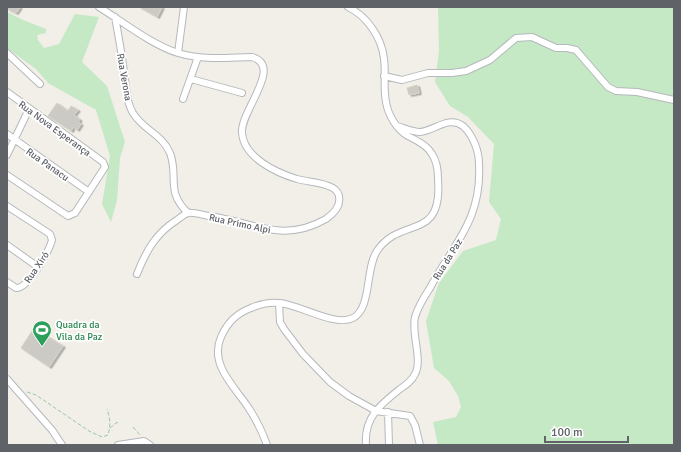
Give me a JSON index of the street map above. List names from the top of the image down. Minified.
{"streets":{"street":["Rua Verona","Rua Nova Esperança","Rua Panacu","Rua Primo Alpi","Rua da Paz","Rua Xiró"]},"crossings":[["Rua Verona","Rua Primo Alpi"],["Rua Nova Esperança","Rua Panacu"]],"places":{"sports":["Quadra da Vila da Paz"]},"scale_bar":"100 m"}
